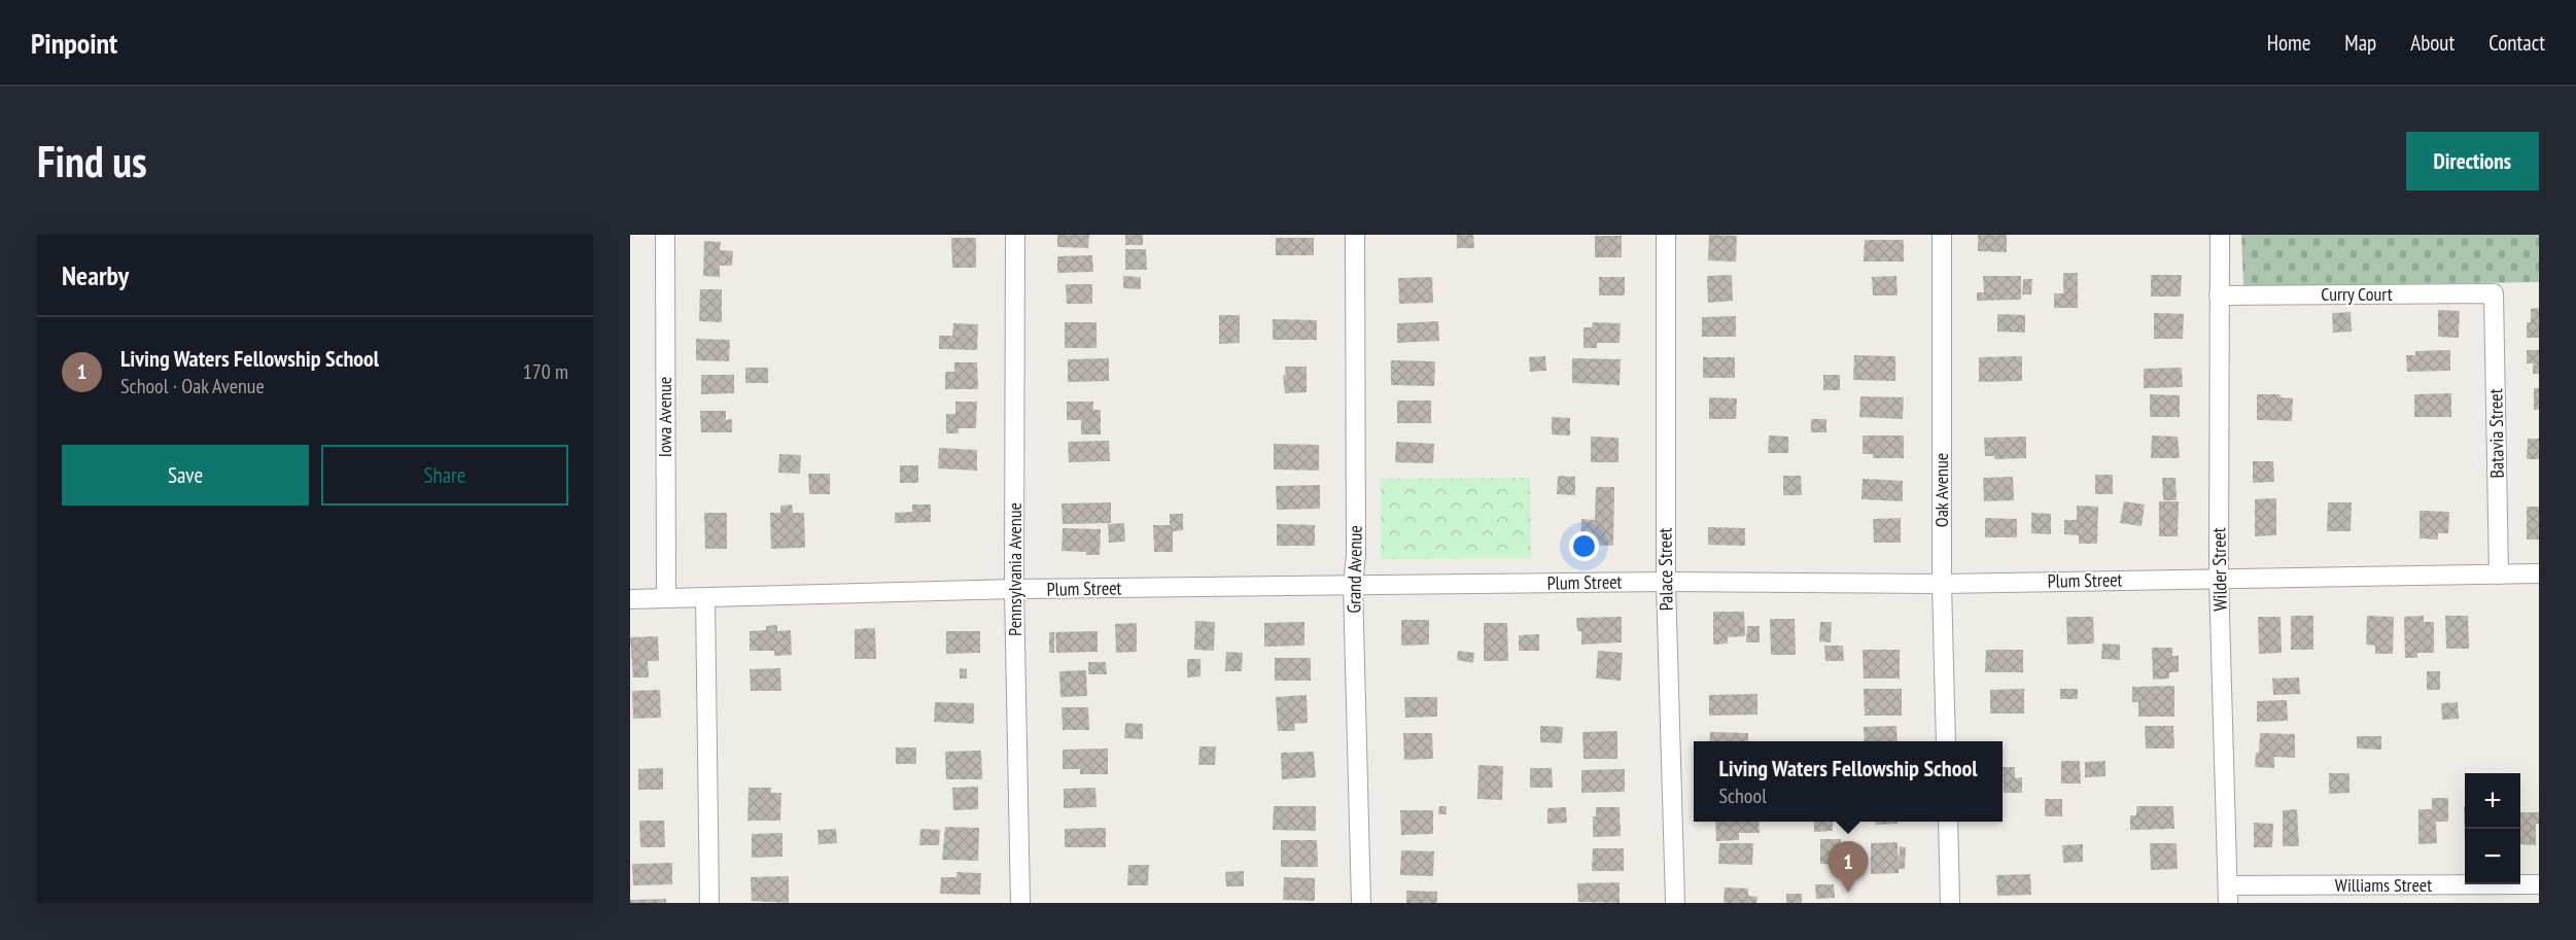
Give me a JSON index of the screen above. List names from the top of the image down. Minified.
{"streets":{"street":["Curry Court","Iowa Avenue","Batavia Street","Oak Avenue","Pennsylvania Avenue","Grand Avenue","Palace Street","Wilder Street","Plum Street","Williams Street"]},"crossings":[["Curry Court","Batavia Street"],["Curry Court","Wilder Street"],["Iowa Avenue","Plum Street"],["Batavia Street","Plum Street"],["Oak Avenue","Plum Street"],["Pennsylvania Avenue","Plum Street"],["Grand Avenue","Plum Street"],["Palace Street","Plum Street"],["Wilder Street","Plum Street"],["Wilder Street","Williams Street"]],"page":{"header":"Pinpoint","nav":["Home","Map","About","Contact"],"buttons":["Directions",["Save","Share"]],"title":"Find us","heading":"Nearby","list":[{"mark":"1","name":"Living Waters Fellowship School","note":"School · Oak Avenue","value":"170 m"}],"popup":["Living Waters Fellowship School","School"],"map_buttons":["+","−"],"pins":"1"}}
